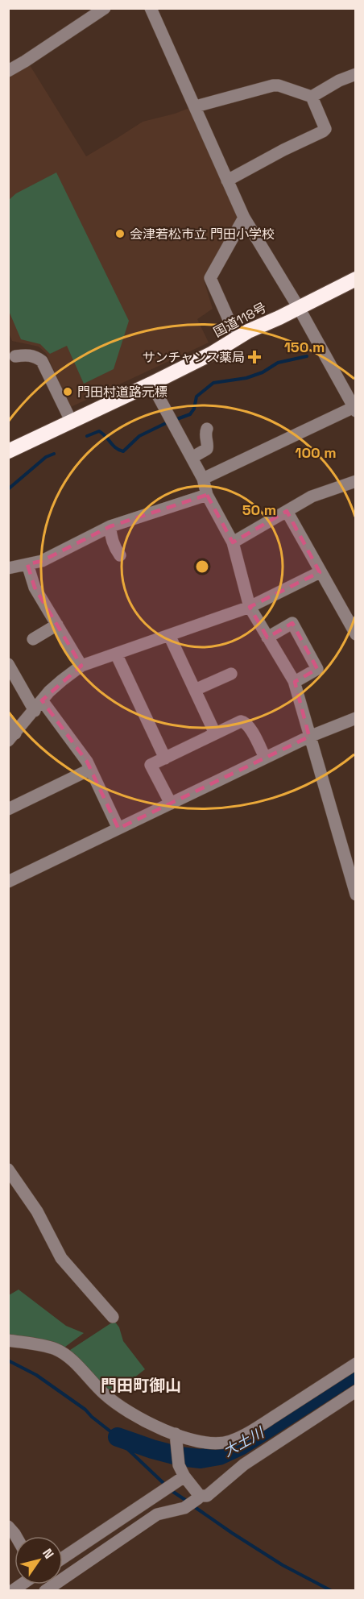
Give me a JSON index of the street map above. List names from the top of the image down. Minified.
{"streets":{"highway":["国道118号"]},"districts":["門田町御山"],"water":["大土川"],"places":{"other":["会津若松市立 門田小学校","門田村道路元標"],"health":["サンチャンス薬局"]},"north":"top right","rings":["150 m","100 m","50 m"]}
